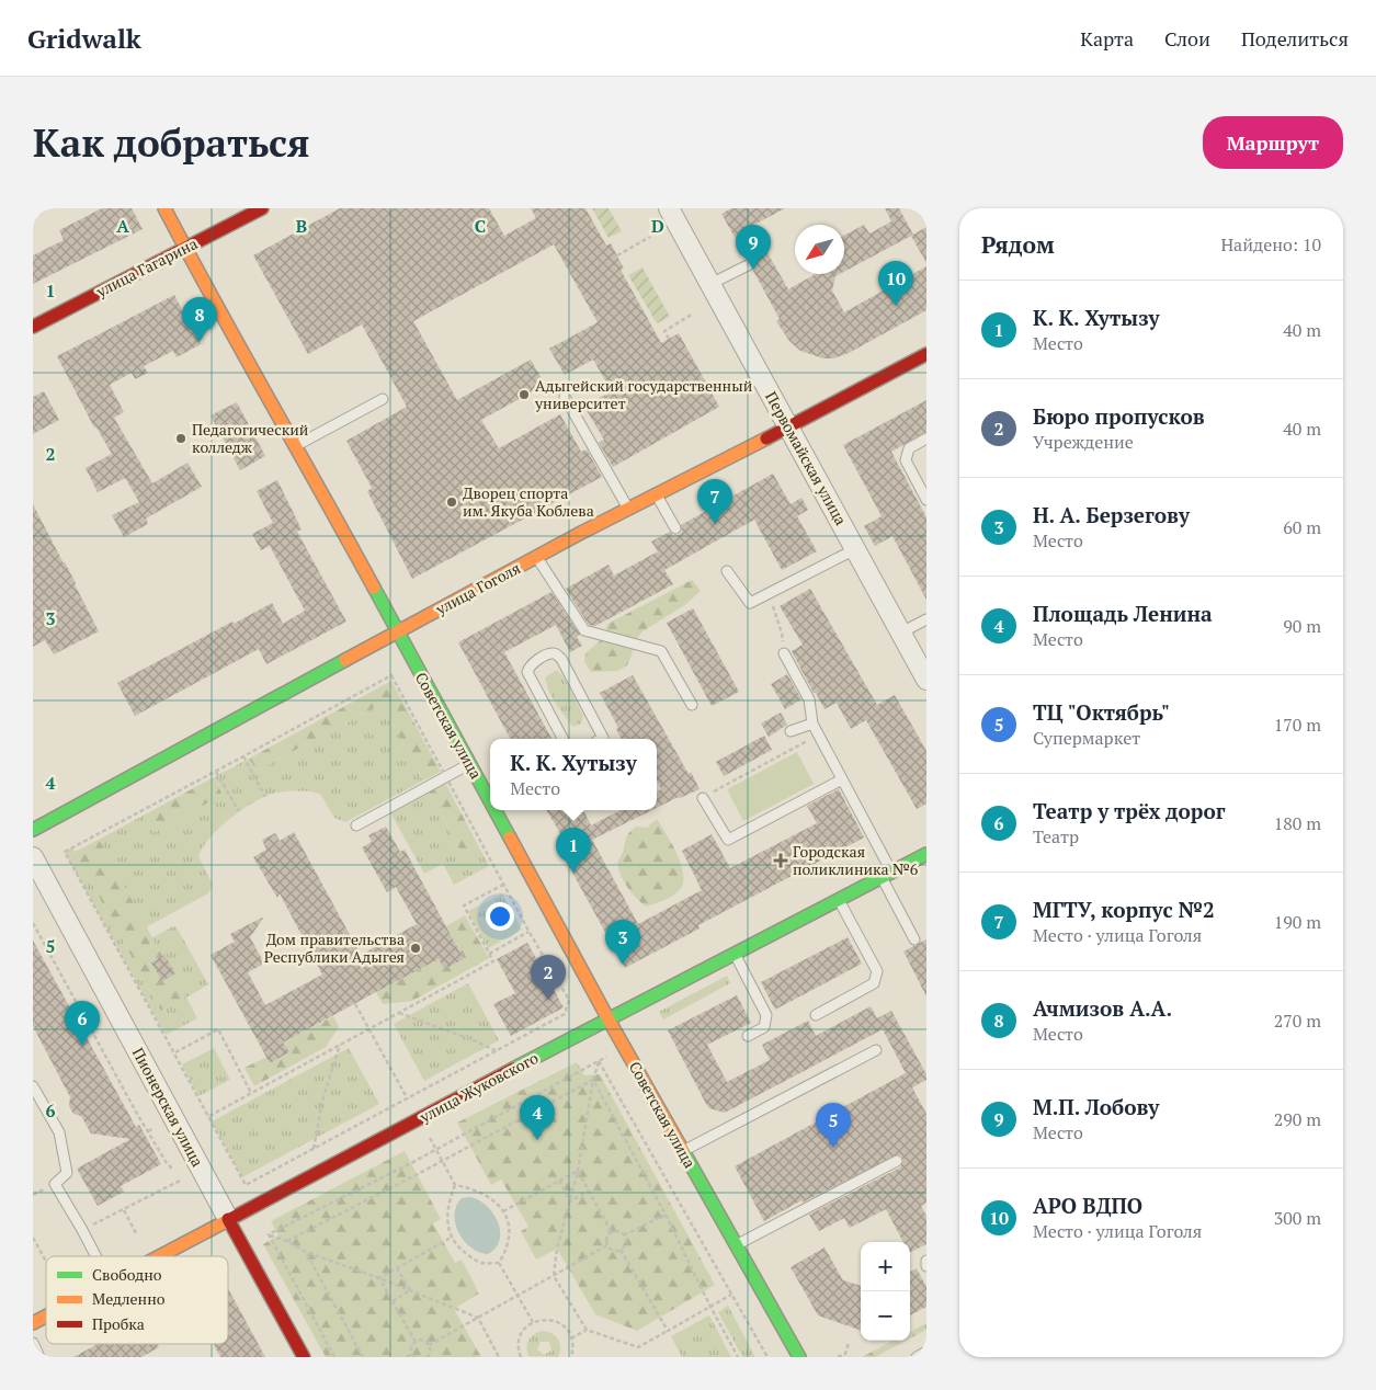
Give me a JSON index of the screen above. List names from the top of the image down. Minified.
{"streets":{"main road":["улица Гагарина","улица Гоголя","Советская улица","улица Жуковского","Пионерская улица"],"street":["Первомайская улица"]},"crossings":[["улица Гагарина","Советская улица"],["Первомайская улица","улица Гоголя"],["улица Гоголя","Советская улица"],["Советская улица","улица Жуковского"],["улица Жуковского","Пионерская улица"]],"places":{"other":["Адыгейский государственный университет","Педагогический колледж","Дворец спорта им. Якуба Коблева","Дом правительства Республики Адыгея"],"health":["Городская поликлиника №6"]},"legend":["Свободно","Медленно","Пробка"],"north":"bottom left","page":{"header":"Gridwalk","nav":["Карта","Слои","Поделиться"],"buttons":"Маршрут","title":"Как добраться","heading":["Рядом","Найдено: 10"],"pins":["9","10","8","7","1","3","2","6","4","5"],"list":[{"mark":"1","name":"К. К. Хутызу","note":"Место","value":"40 m"},{"mark":"2","name":"Бюро пропусков","note":"Учреждение","value":"40 m"},{"mark":"3","name":"Н. А. Берзегову","note":"Место","value":"60 m"},{"mark":"4","name":"Площадь Ленина","note":"Место","value":"90 m"},{"mark":"5","name":"ТЦ \"Октябрь\"","note":"Супермаркет","value":"170 m"},{"mark":"6","name":"Театр у трёх дорог","note":"Театр","value":"180 m"},{"mark":"7","name":"МГТУ, корпус №2","note":"Место · улица Гоголя","value":"190 m"},{"mark":"8","name":"Ачмизов А.А.","note":"Место","value":"270 m"},{"mark":"9","name":"М.П. Лобову","note":"Место","value":"290 m"},{"mark":"10","name":"АРО ВДПО","note":"Место · улица Гоголя","value":"300 m"}],"popup":["К. К. Хутызу","Место"],"map_buttons":["+","−"]},"grid":{"columns":["A","B","C","D"],"rows":["1","2","3","4","5","6"]}}
